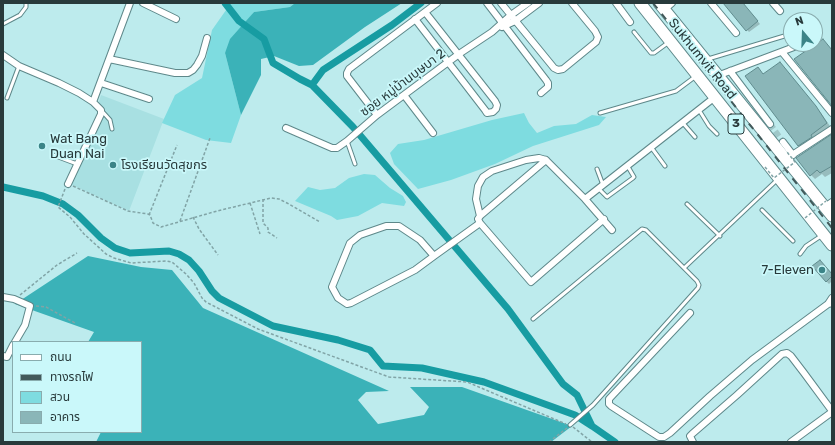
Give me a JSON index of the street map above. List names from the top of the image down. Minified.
{"streets":{"highway":["Sukhumvit Road","3"],"street":["ซอย หมู่บ้านบุษบา 2"]},"places":["Wat Bang Duan Nai","โรงเรียนวัดสุขกร","7-Eleven"],"legend":["ถนน","ทางรถไฟ","สวน","อาคาร"],"north":"top"}
